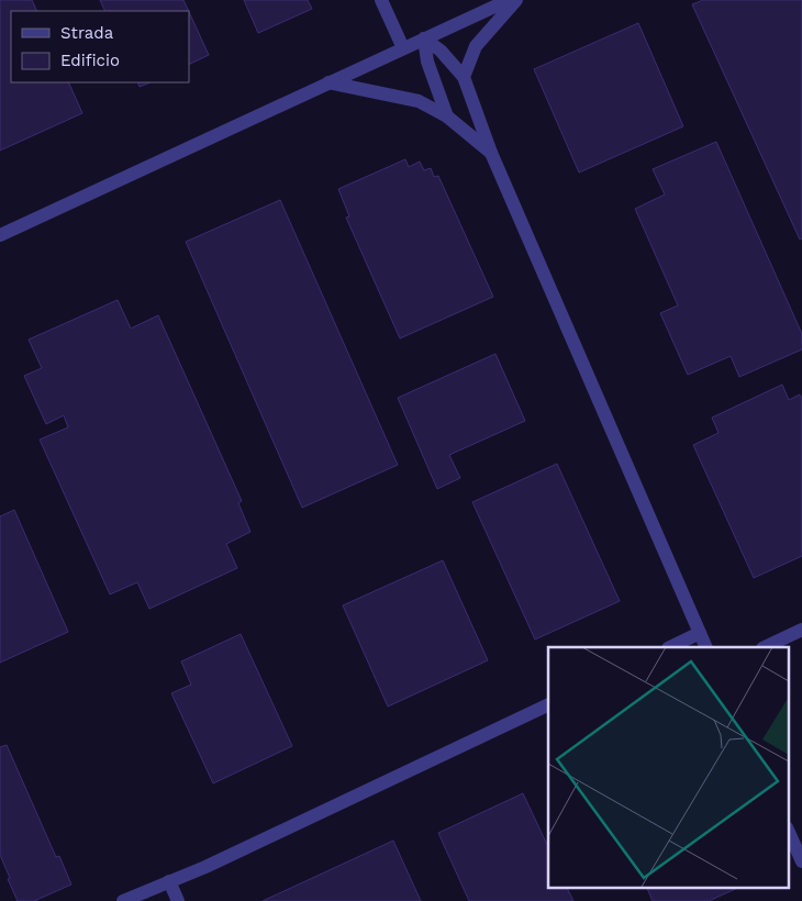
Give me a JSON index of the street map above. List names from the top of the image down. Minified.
{"legend":["Strada","Edificio"]}
